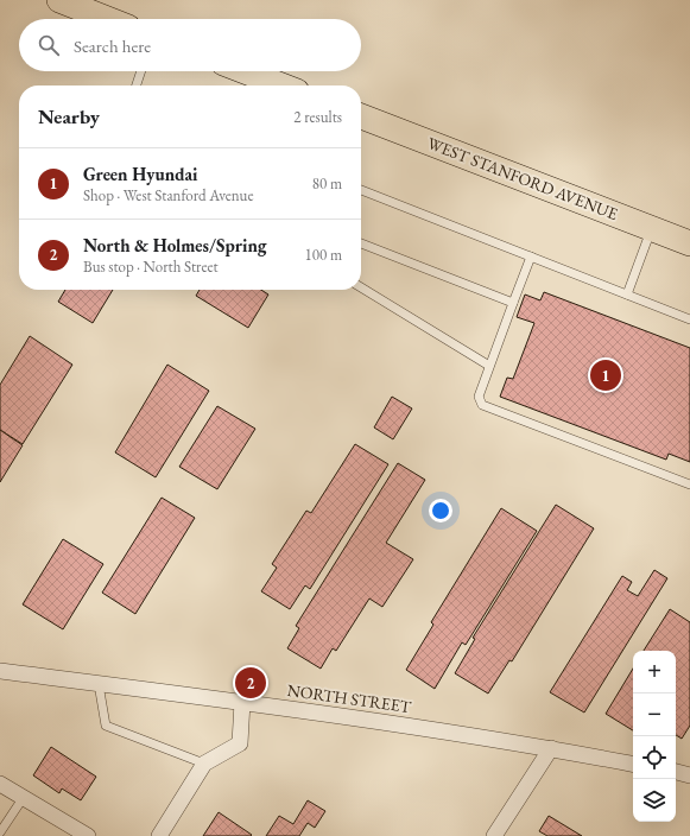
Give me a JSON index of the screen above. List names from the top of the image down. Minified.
{"streets":{"main road":["WEST STANFORD AVENUE"],"street":["NORTH STREET"]},"page":{"search":"Search here","heading":["Nearby","2 results"],"list":[{"mark":"1","name":"Green Hyundai","note":"Shop · West Stanford Avenue","value":"80 m"},{"mark":"2","name":"North & Holmes/Spring","note":"Bus stop · North Street","value":"100 m"}],"pins":["1","2"],"map_buttons":["+","−"]}}
